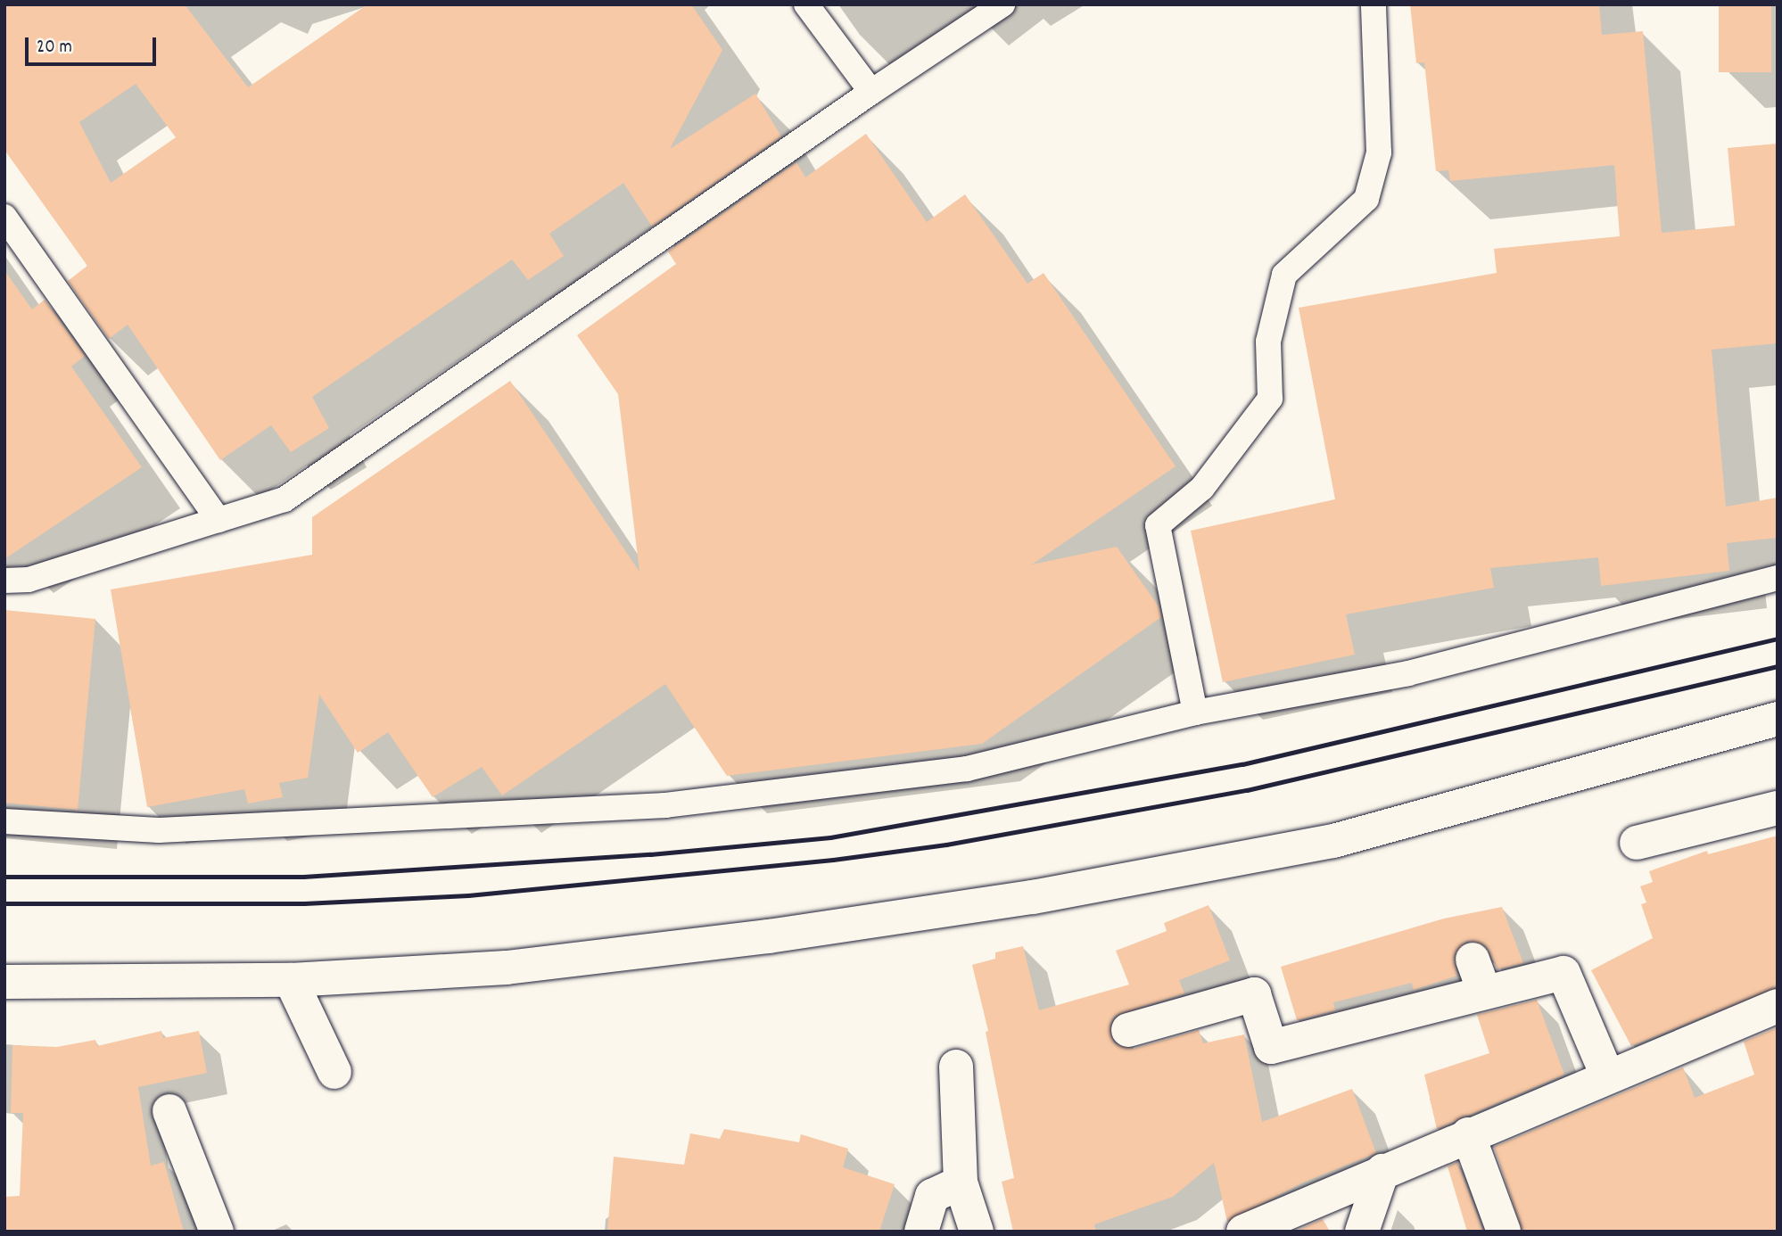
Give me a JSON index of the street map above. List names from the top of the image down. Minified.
{"scale_bar":"20 m"}
